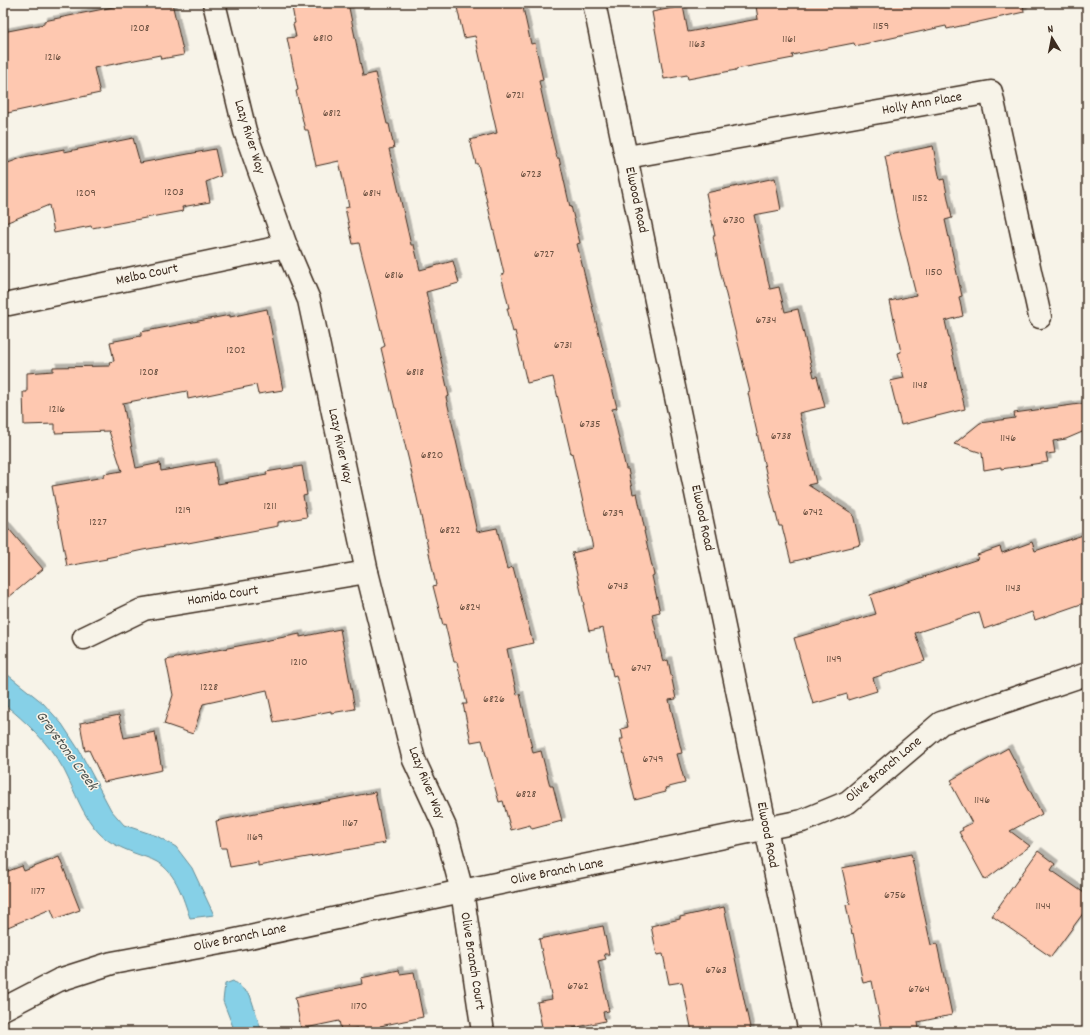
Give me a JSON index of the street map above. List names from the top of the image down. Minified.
{"streets":{"street":["Holly Ann Place","Lazy River Way","Elwood Road","Melba Court","Hamida Court","Olive Branch Lane","Olive Branch Court"]},"crossings":[["Holly Ann Place","Elwood Road"],["Lazy River Way","Melba Court"],["Lazy River Way","Hamida Court"],["Lazy River Way","Olive Branch Lane"],["Lazy River Way","Olive Branch Court"],["Elwood Road","Olive Branch Lane"],["Olive Branch Lane","Olive Branch Court"]],"water":["Greystone Creek"],"house_numbers":["1159","1208","6810","1161","1163","1216","6721","6812","6723","1203","1209","6814","1152","6730","6727","1150","6816","6734","6731","1202","1208","6818","1148","1216","6735","6738","1146","6820","1211","1219","6742","6739","1227","6822","6743","1143","6824","1149","1210","6747","1228","6826","6749","6828","1146","1167","1169","1177","6756","1144","6763","6762","6764","1170"],"north":"top"}
